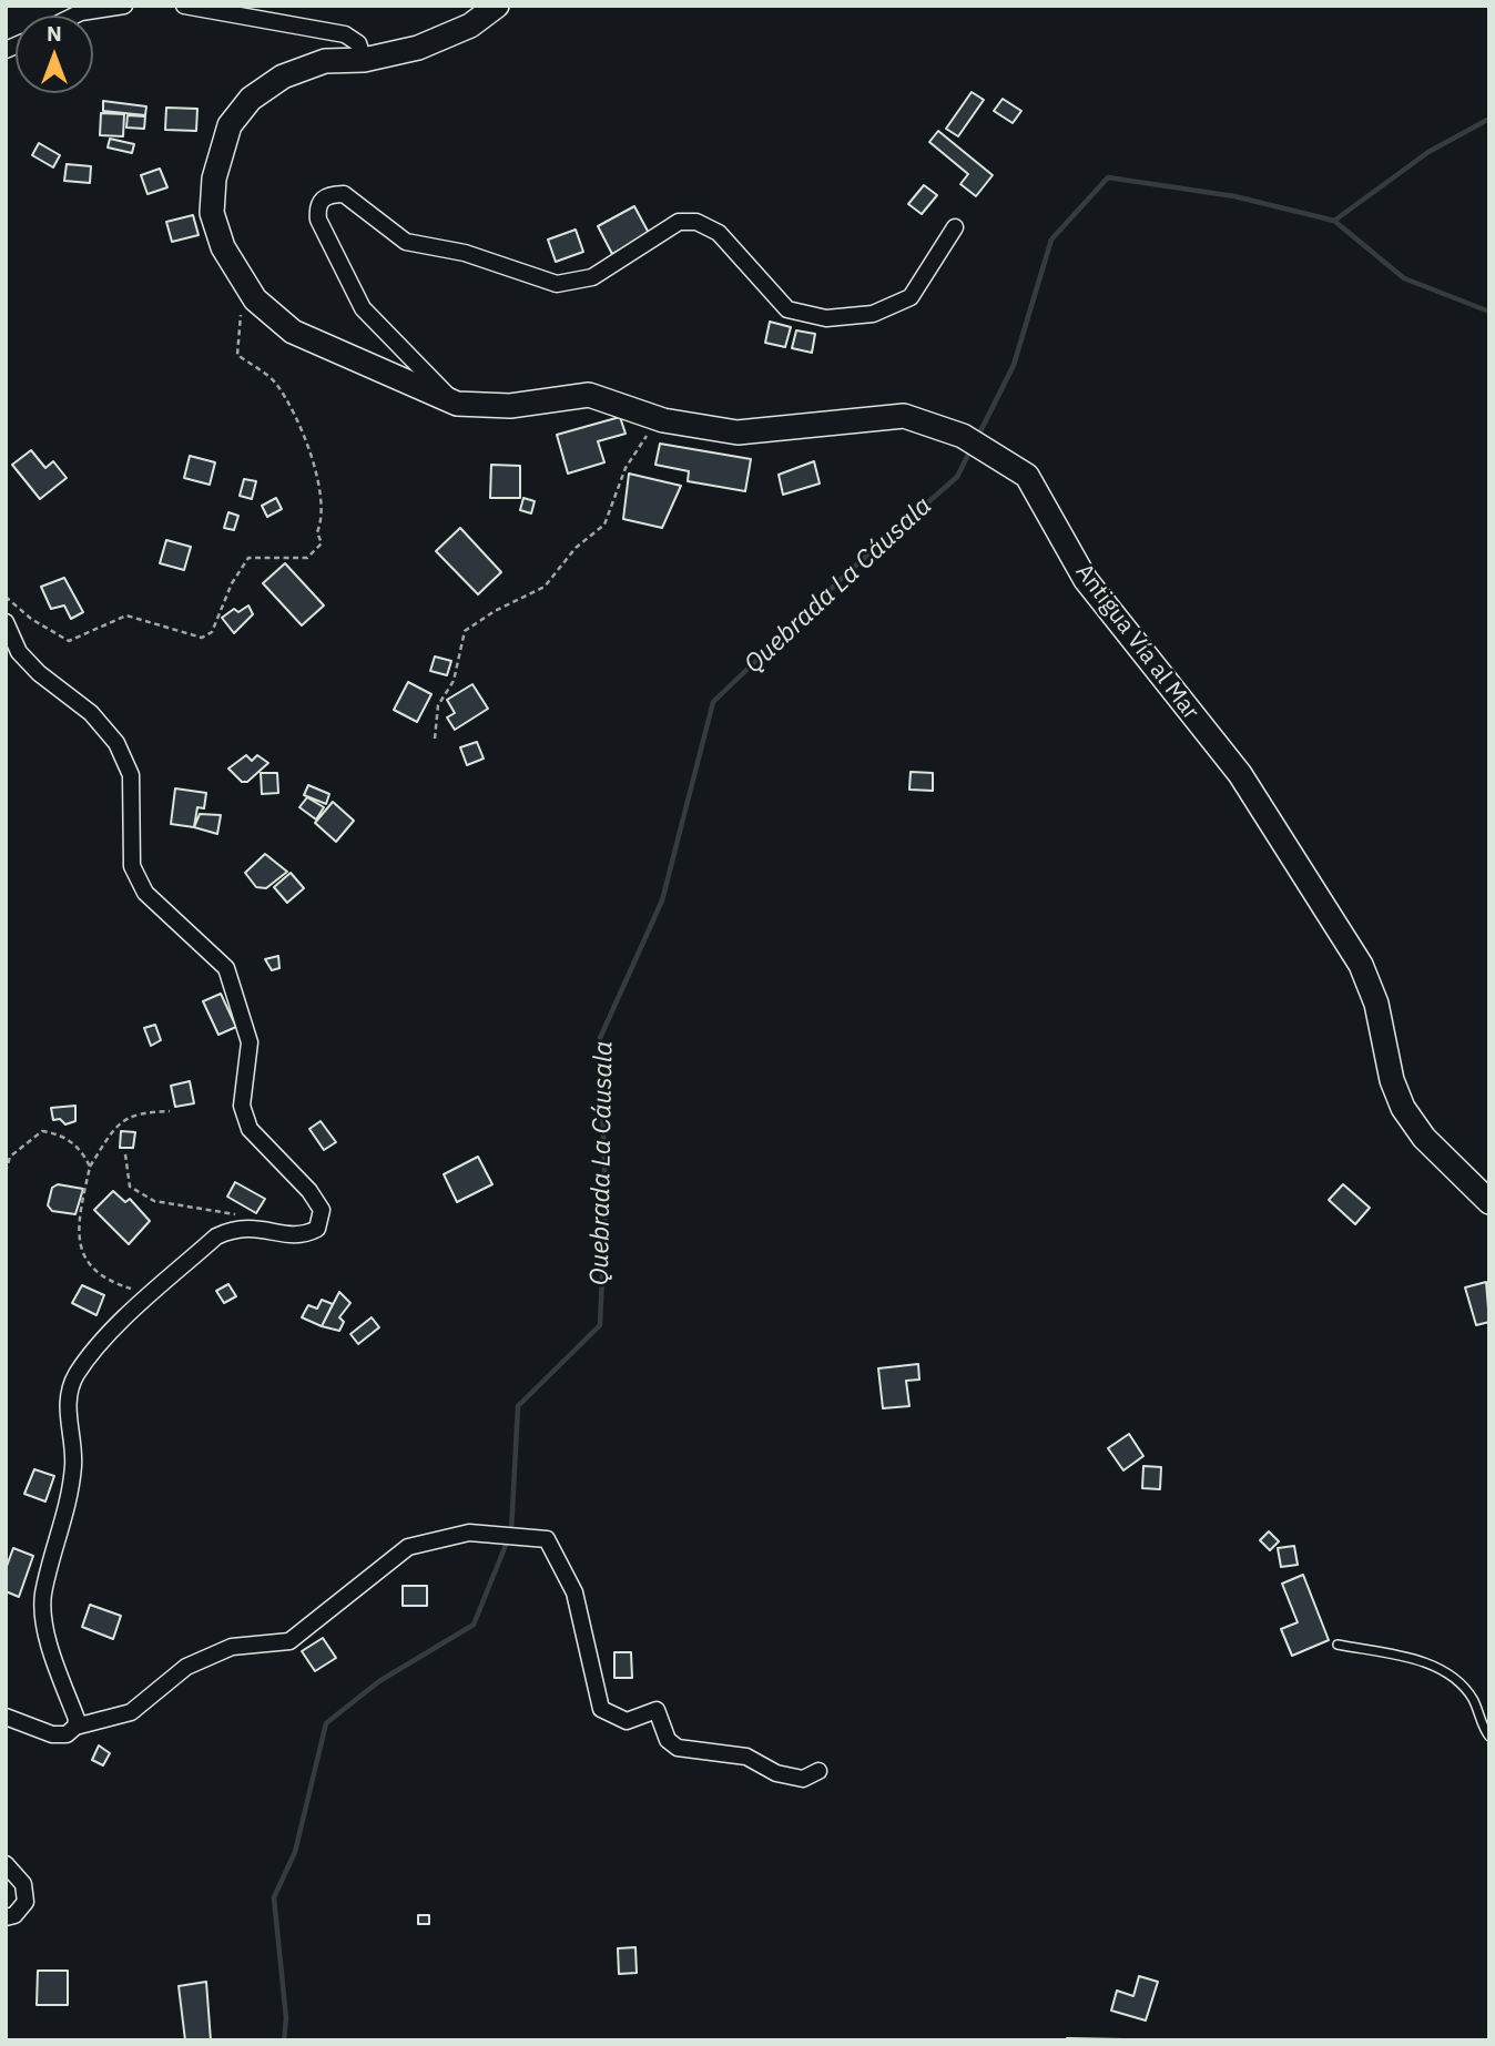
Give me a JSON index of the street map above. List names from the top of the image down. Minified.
{"streets":{"main road":["Antigua Vía al Mar"]},"water":["Quebrada La Cáusala"],"north":"top"}
